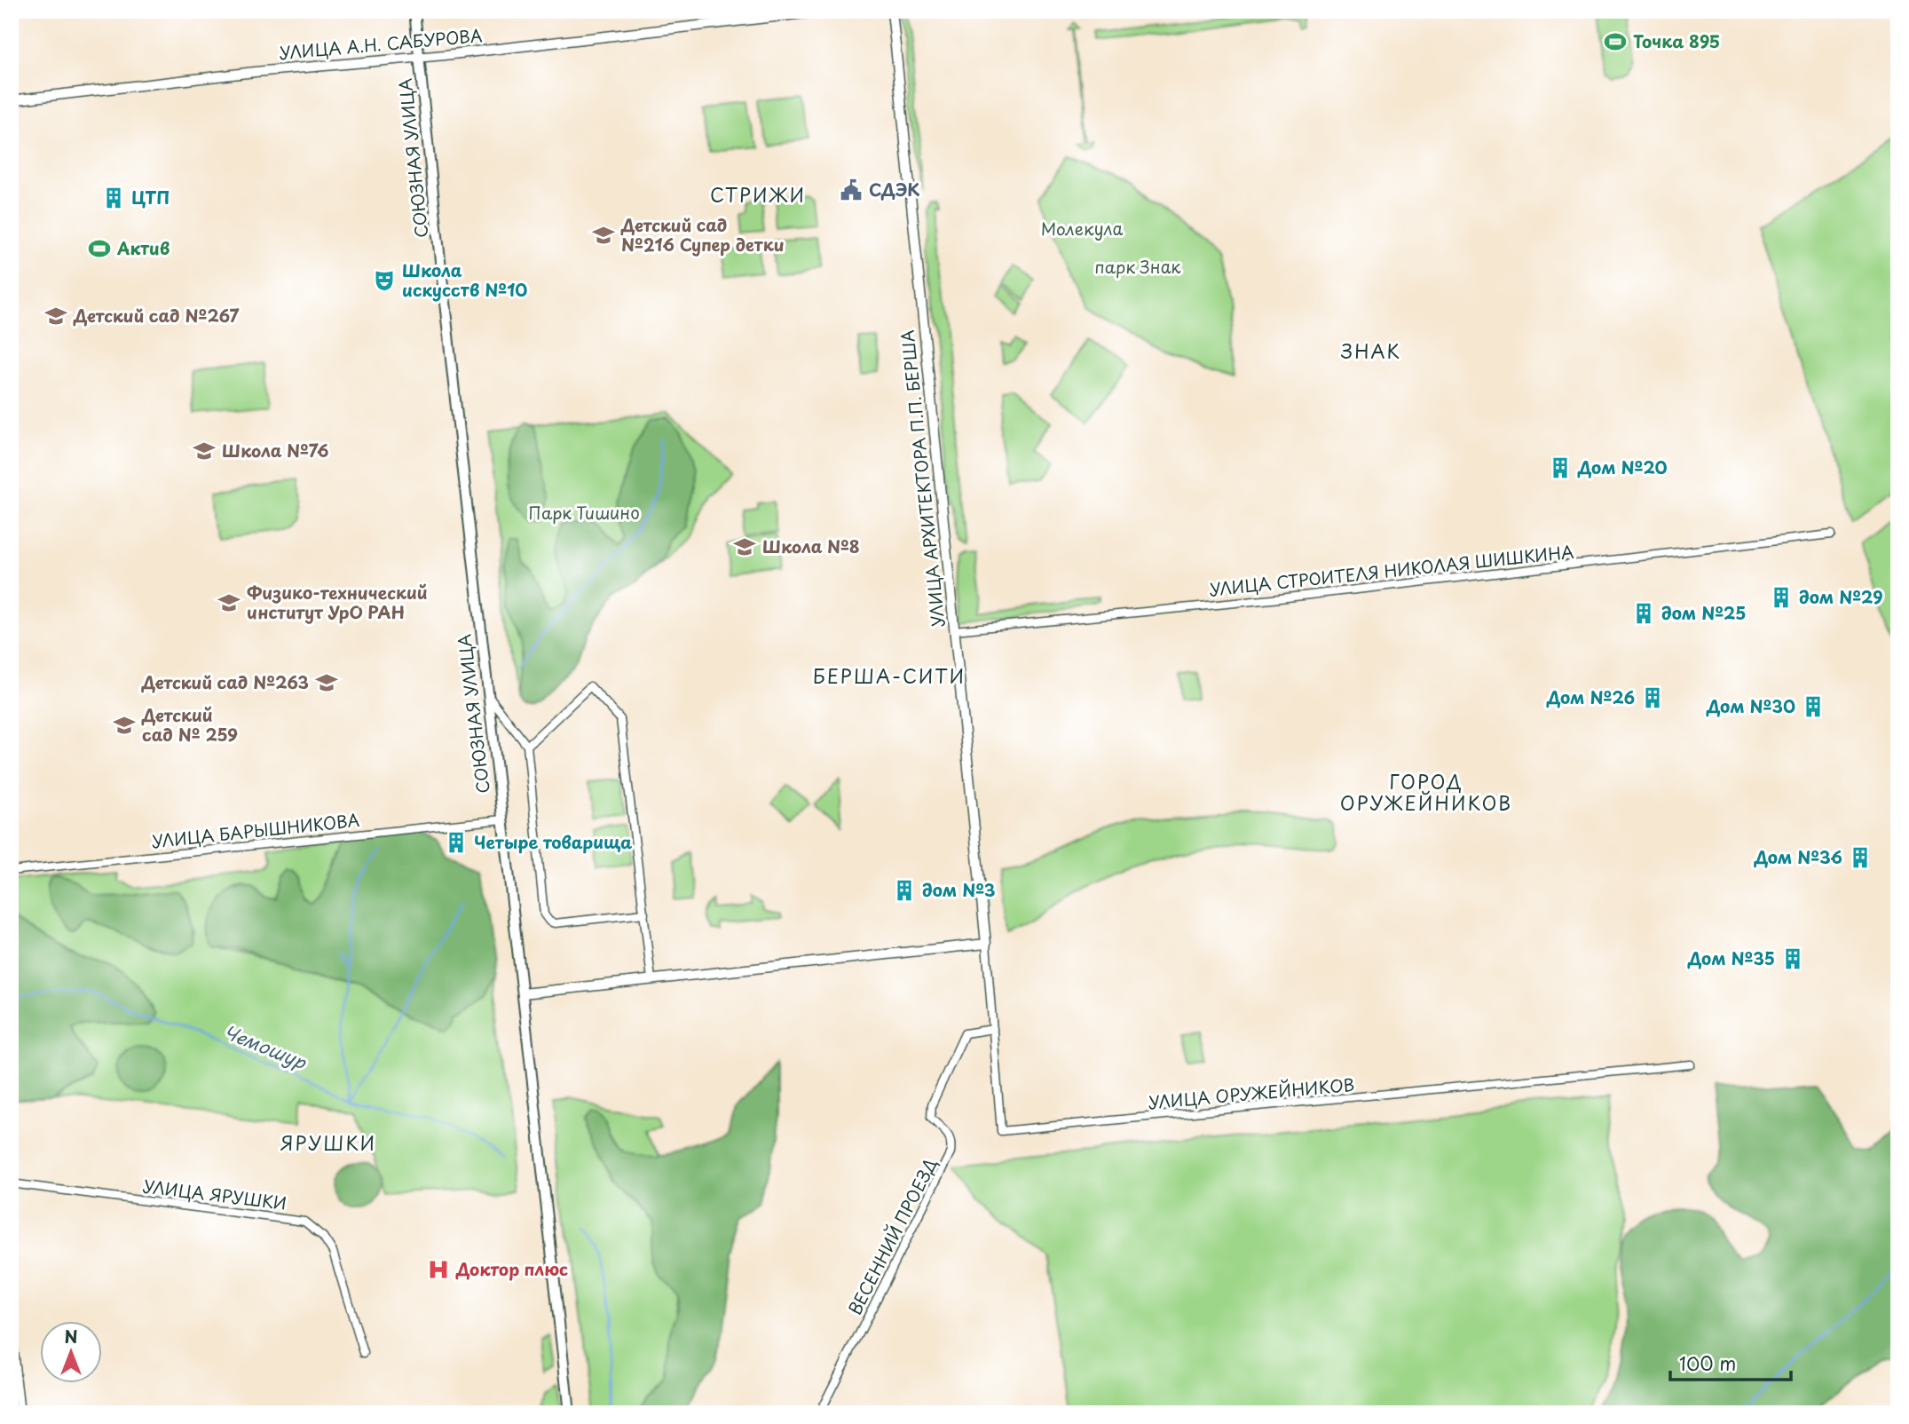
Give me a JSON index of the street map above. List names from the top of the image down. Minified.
{"streets":{"main road":["СОЮЗНАЯ УЛИЦА"],"street":["УЛИЦА А.Н. САБУРОВА","УЛИЦА АРХИТЕКТОРА П.П. БЕРША","УЛИЦА СТРОИТЕЛЯ НИКОЛАЯ ШИШКИНА","УЛИЦА БАРЫШНИКОВА","УЛИЦА ОРУЖЕЙНИКОВ","УЛИЦА ЯРУШКИ","ВЕСЕННИЙ ПРОЕЗД"]},"crossings":[["УЛИЦА А.Н. САБУРОВА","СОЮЗНАЯ УЛИЦА"],["СОЮЗНАЯ УЛИЦА","УЛИЦА БАРЫШНИКОВА"],["УЛИЦА АРХИТЕКТОРА П.П. БЕРША","УЛИЦА СТРОИТЕЛЯ НИКОЛАЯ ШИШКИНА"],["УЛИЦА АРХИТЕКТОРА П.П. БЕРША","УЛИЦА ОРУЖЕЙНИКОВ"],["УЛИЦА ОРУЖЕЙНИКОВ","ВЕСЕННИЙ ПРОЕЗД"]],"districts":["СТРИЖИ","ЗНАК","БЕРША-СИТИ","ГОРОД ОРУЖЕЙНИКОВ","ЯРУШКИ"],"water":["Чемошур"],"parks":["Молекула","парк Знак","Парк Тишино"],"places":{"sports":["Точка 895","Актив"],"public building":["СДЭК"],"building":["ЦТП","Дом №20","дом №29","дом №25","Дом №26","Дом №30","Четыре товарища","Дом №36","дом №3","Дом №35"],"school or university":["Детский сад №216 Супер детки","Детский сад №267","Школа №76","Школа №8","Физико-технический институт УрО РАН","Детский сад №263","Детский сад № 259"],"theatre":["Школа искусств №10"],"hospital":["Доктор плюс"]},"scale_bar":"100 m","north":"top"}
